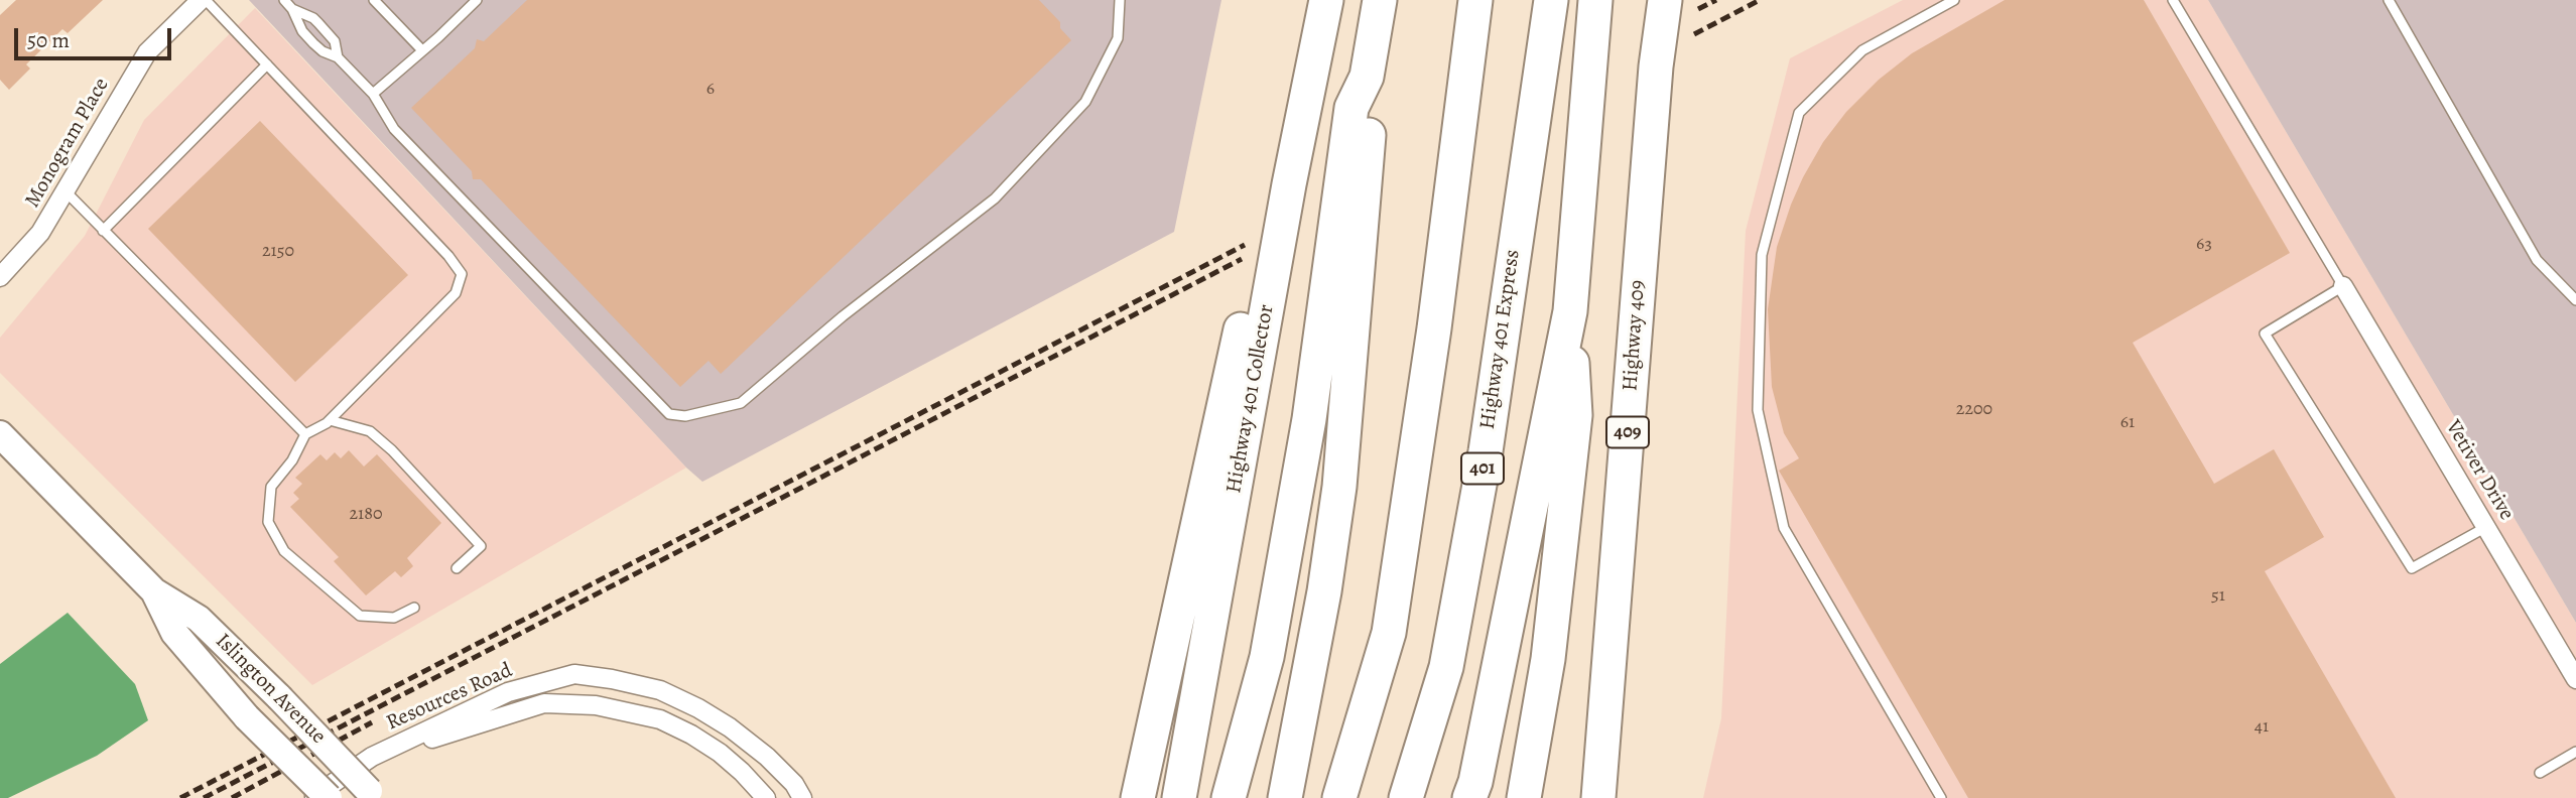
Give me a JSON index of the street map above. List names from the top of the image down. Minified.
{"streets":{"highway":["Highway 409","Highway 401 Express","Highway 401 Collector","409","401"],"main road":["Islington Avenue"],"street":["Monogram Place","Vetiver Drive","Resources Road"]},"house_numbers":["6","63","2150","2200","61","2180","51","41"],"scale_bar":"50 m"}
